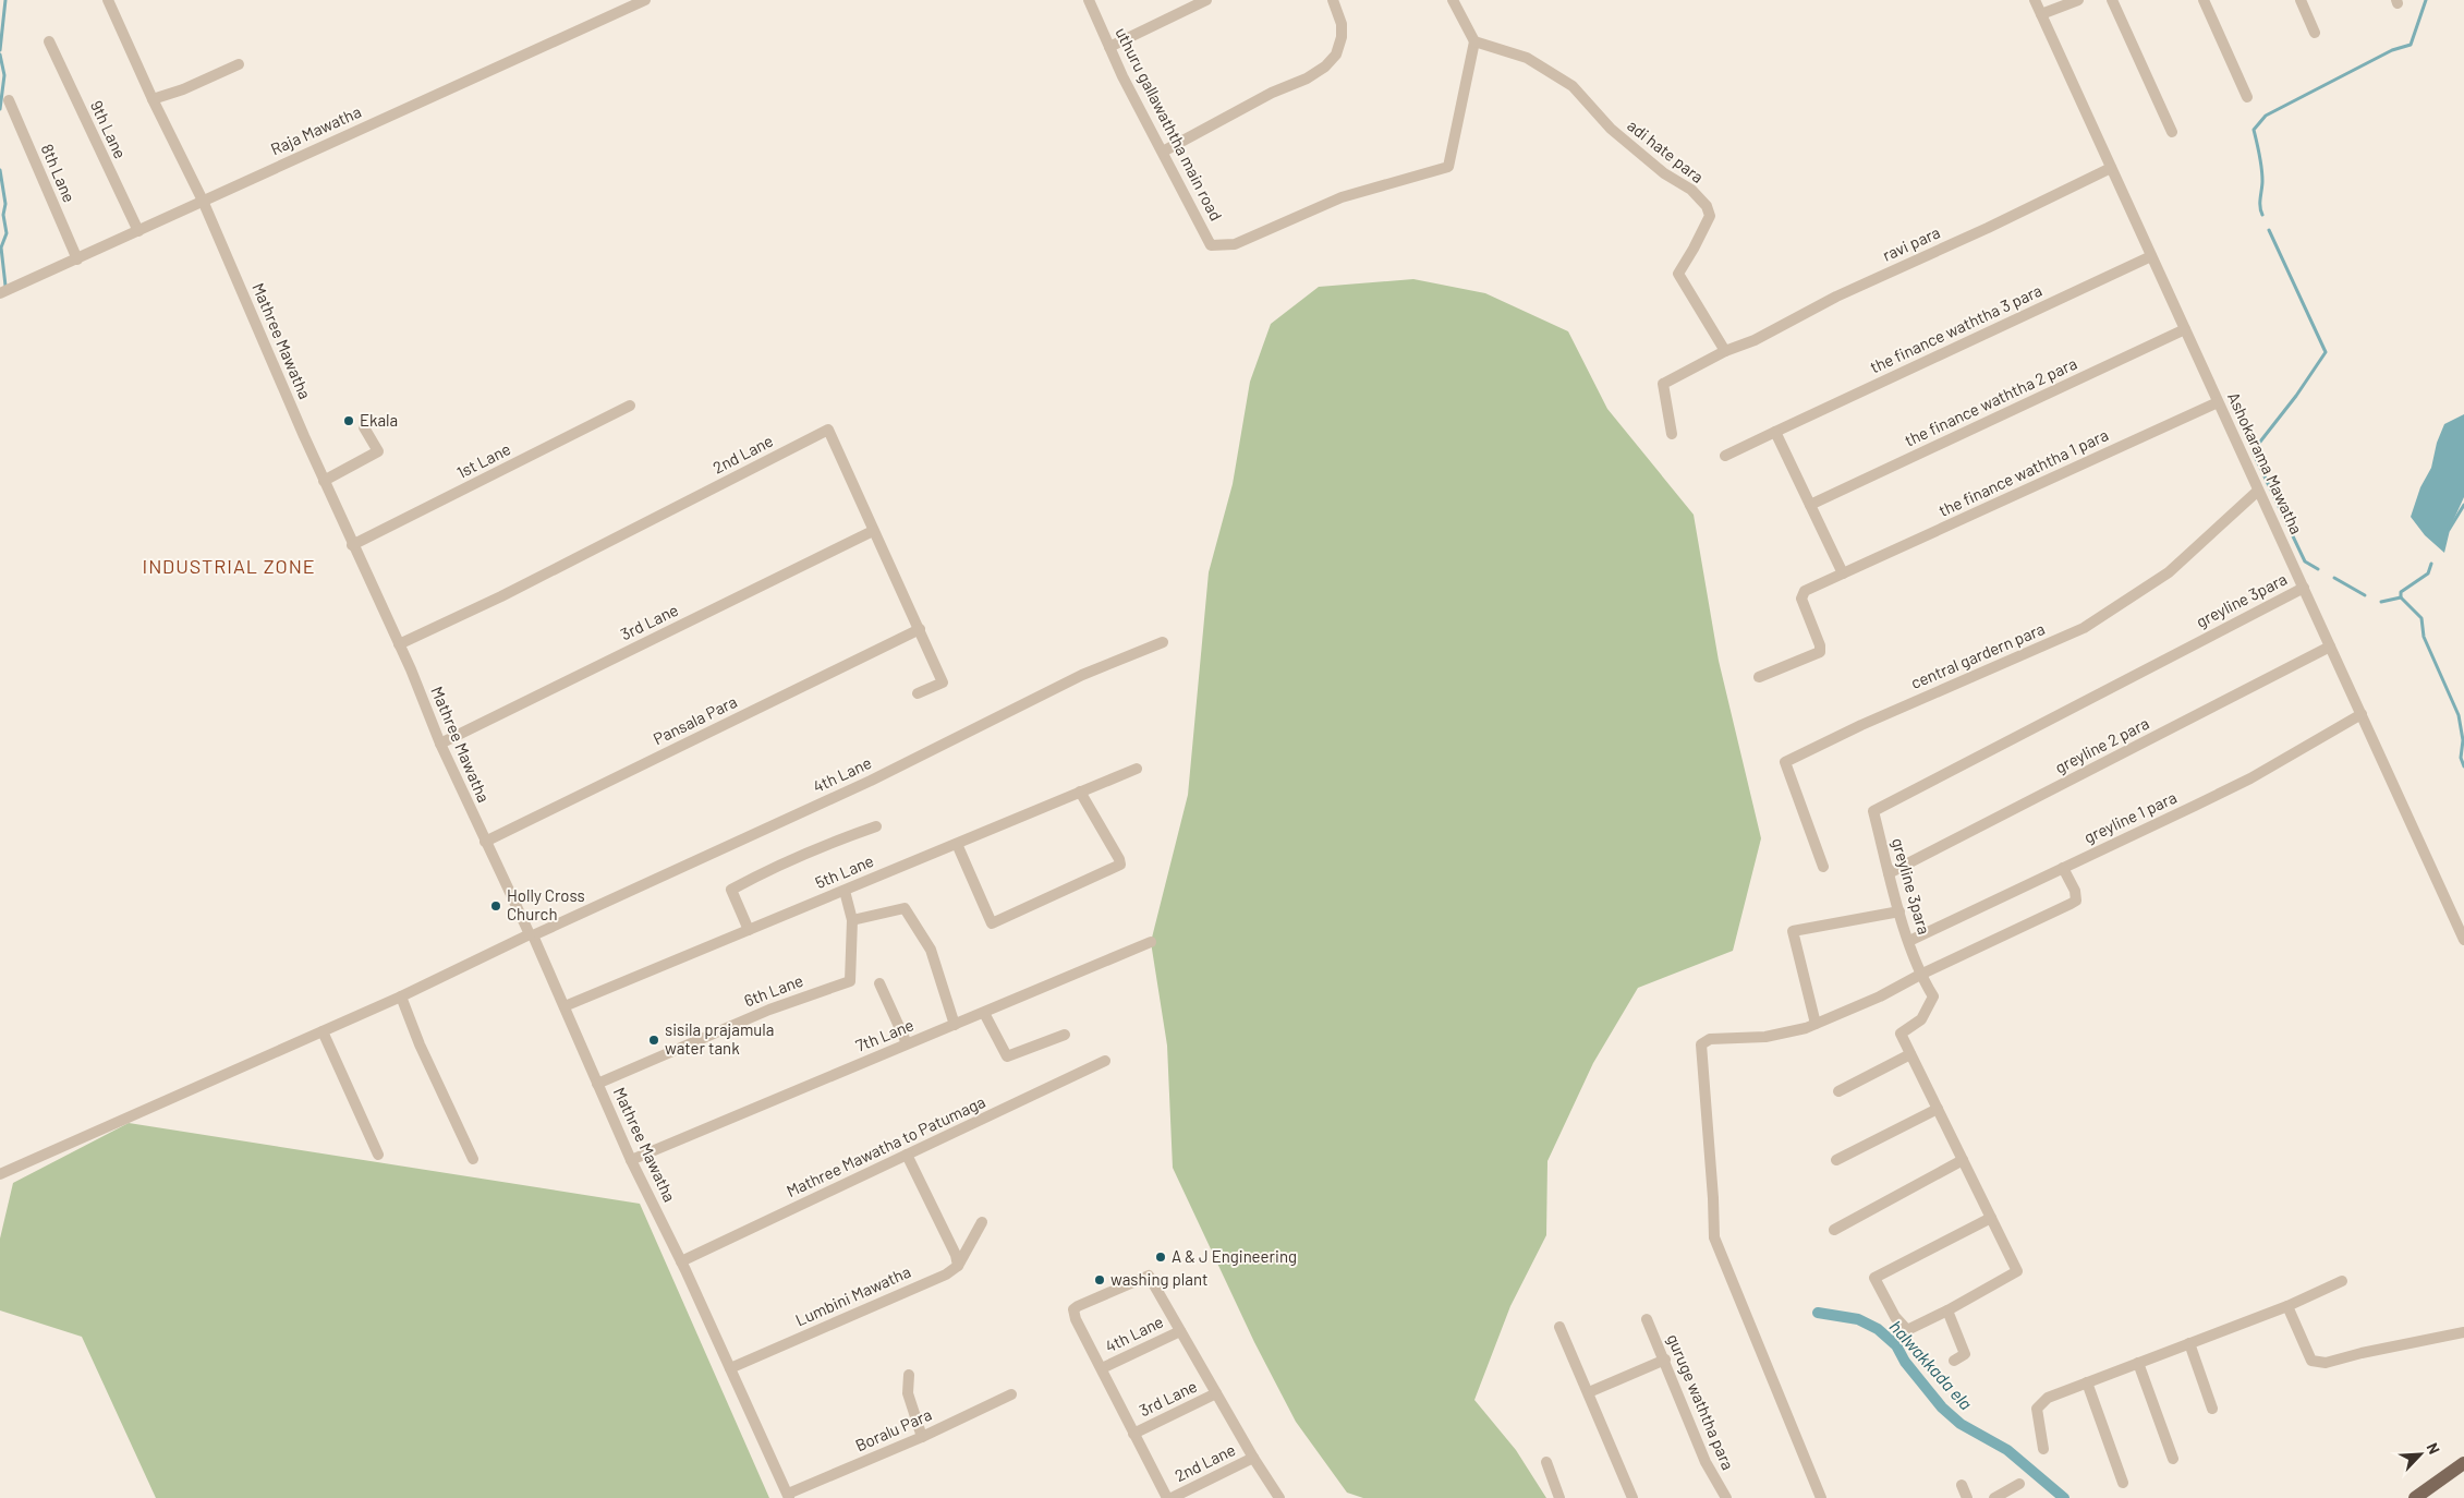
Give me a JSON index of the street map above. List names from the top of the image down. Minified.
{"streets":{"street":["uthuru gallawaththa main road","9th Lane","Raja Mawatha","adi hate para","8th Lane","ravi para","the finance waththa 3 para","Mathree Mawatha","the finance waththa 2 para","2nd Lane","1st Lane","Ashokarama Mawatha","the finance waththa 1 para","greyline 3para","3rd Lane","central gardern para","Pansala Para","greyline 2 para","4th Lane","greyline 1 para","5th Lane","6th Lane","7th Lane","Mathree Mawatha to Patumaga","Lumbini Mawatha","guruge waththa para","Boralu Para"]},"crossings":[["uthuru gallawaththa main road","adi hate para"],["9th Lane","Raja Mawatha"],["Raja Mawatha","8th Lane"],["Raja Mawatha","Mathree Mawatha"],["adi hate para","ravi para"],["ravi para","Ashokarama Mawatha"],["the finance waththa 3 para","Ashokarama Mawatha"],["Mathree Mawatha","2nd Lane"],["Mathree Mawatha","1st Lane"],["Mathree Mawatha","3rd Lane"],["Mathree Mawatha","Pansala Para"],["Mathree Mawatha","4th Lane"],["Mathree Mawatha","5th Lane"],["Mathree Mawatha","6th Lane"],["Mathree Mawatha","7th Lane"],["Mathree Mawatha","Mathree Mawatha to Patumaga"],["Mathree Mawatha","Lumbini Mawatha"],["Mathree Mawatha","Boralu Para"],["the finance waththa 2 para","Ashokarama Mawatha"],["2nd Lane","3rd Lane"],["2nd Lane","Pansala Para"],["Ashokarama Mawatha","the finance waththa 1 para"],["Ashokarama Mawatha","greyline 3para"],["Ashokarama Mawatha","central gardern para"],["Ashokarama Mawatha","greyline 2 para"],["Ashokarama Mawatha","greyline 1 para"],["greyline 3para","greyline 2 para"],["greyline 3para","greyline 1 para"],["5th Lane","6th Lane"]],"districts":["INDUSTRIAL ZONE"],"water":["halwakkada ela"],"places":["Ekala","Holly Cross Church","sisila prajamula water tank","A & J Engineering","washing plant"],"north":"top right"}
